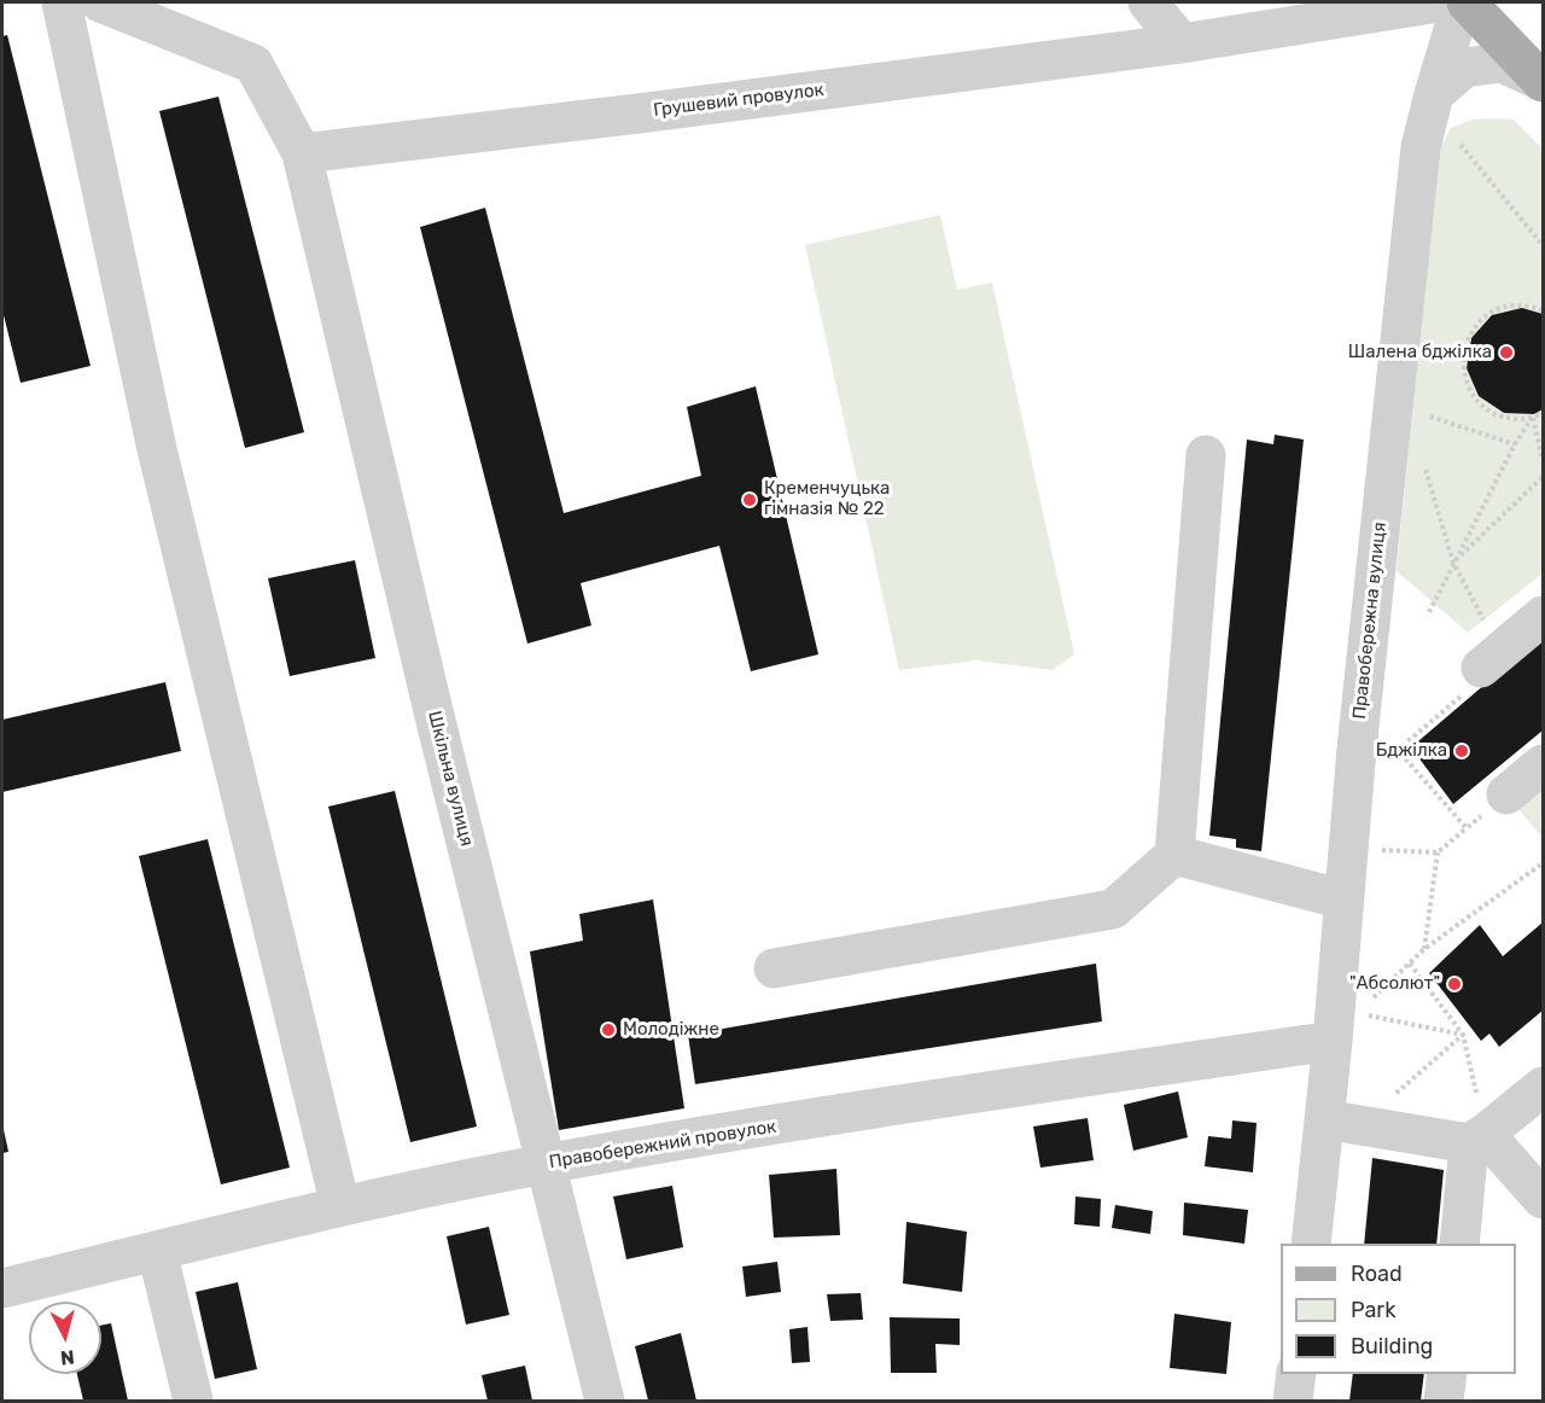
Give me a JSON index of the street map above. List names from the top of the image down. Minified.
{"streets":{"street":["Грушевий провулок","Правобережна вулиця","Шкільна вулиця","Правобережний провулок"]},"crossings":[["Грушевий провулок","Шкільна вулиця"],["Правобережна вулиця","Правобережний провулок"],["Шкільна вулиця","Правобережний провулок"]],"places":["Шалена бджілка","Кременчуцька гімназія № 22","Бджілка","\"Абсолют\"","Молодіжне"],"legend":["Road","Park","Building"],"north":"bottom"}
